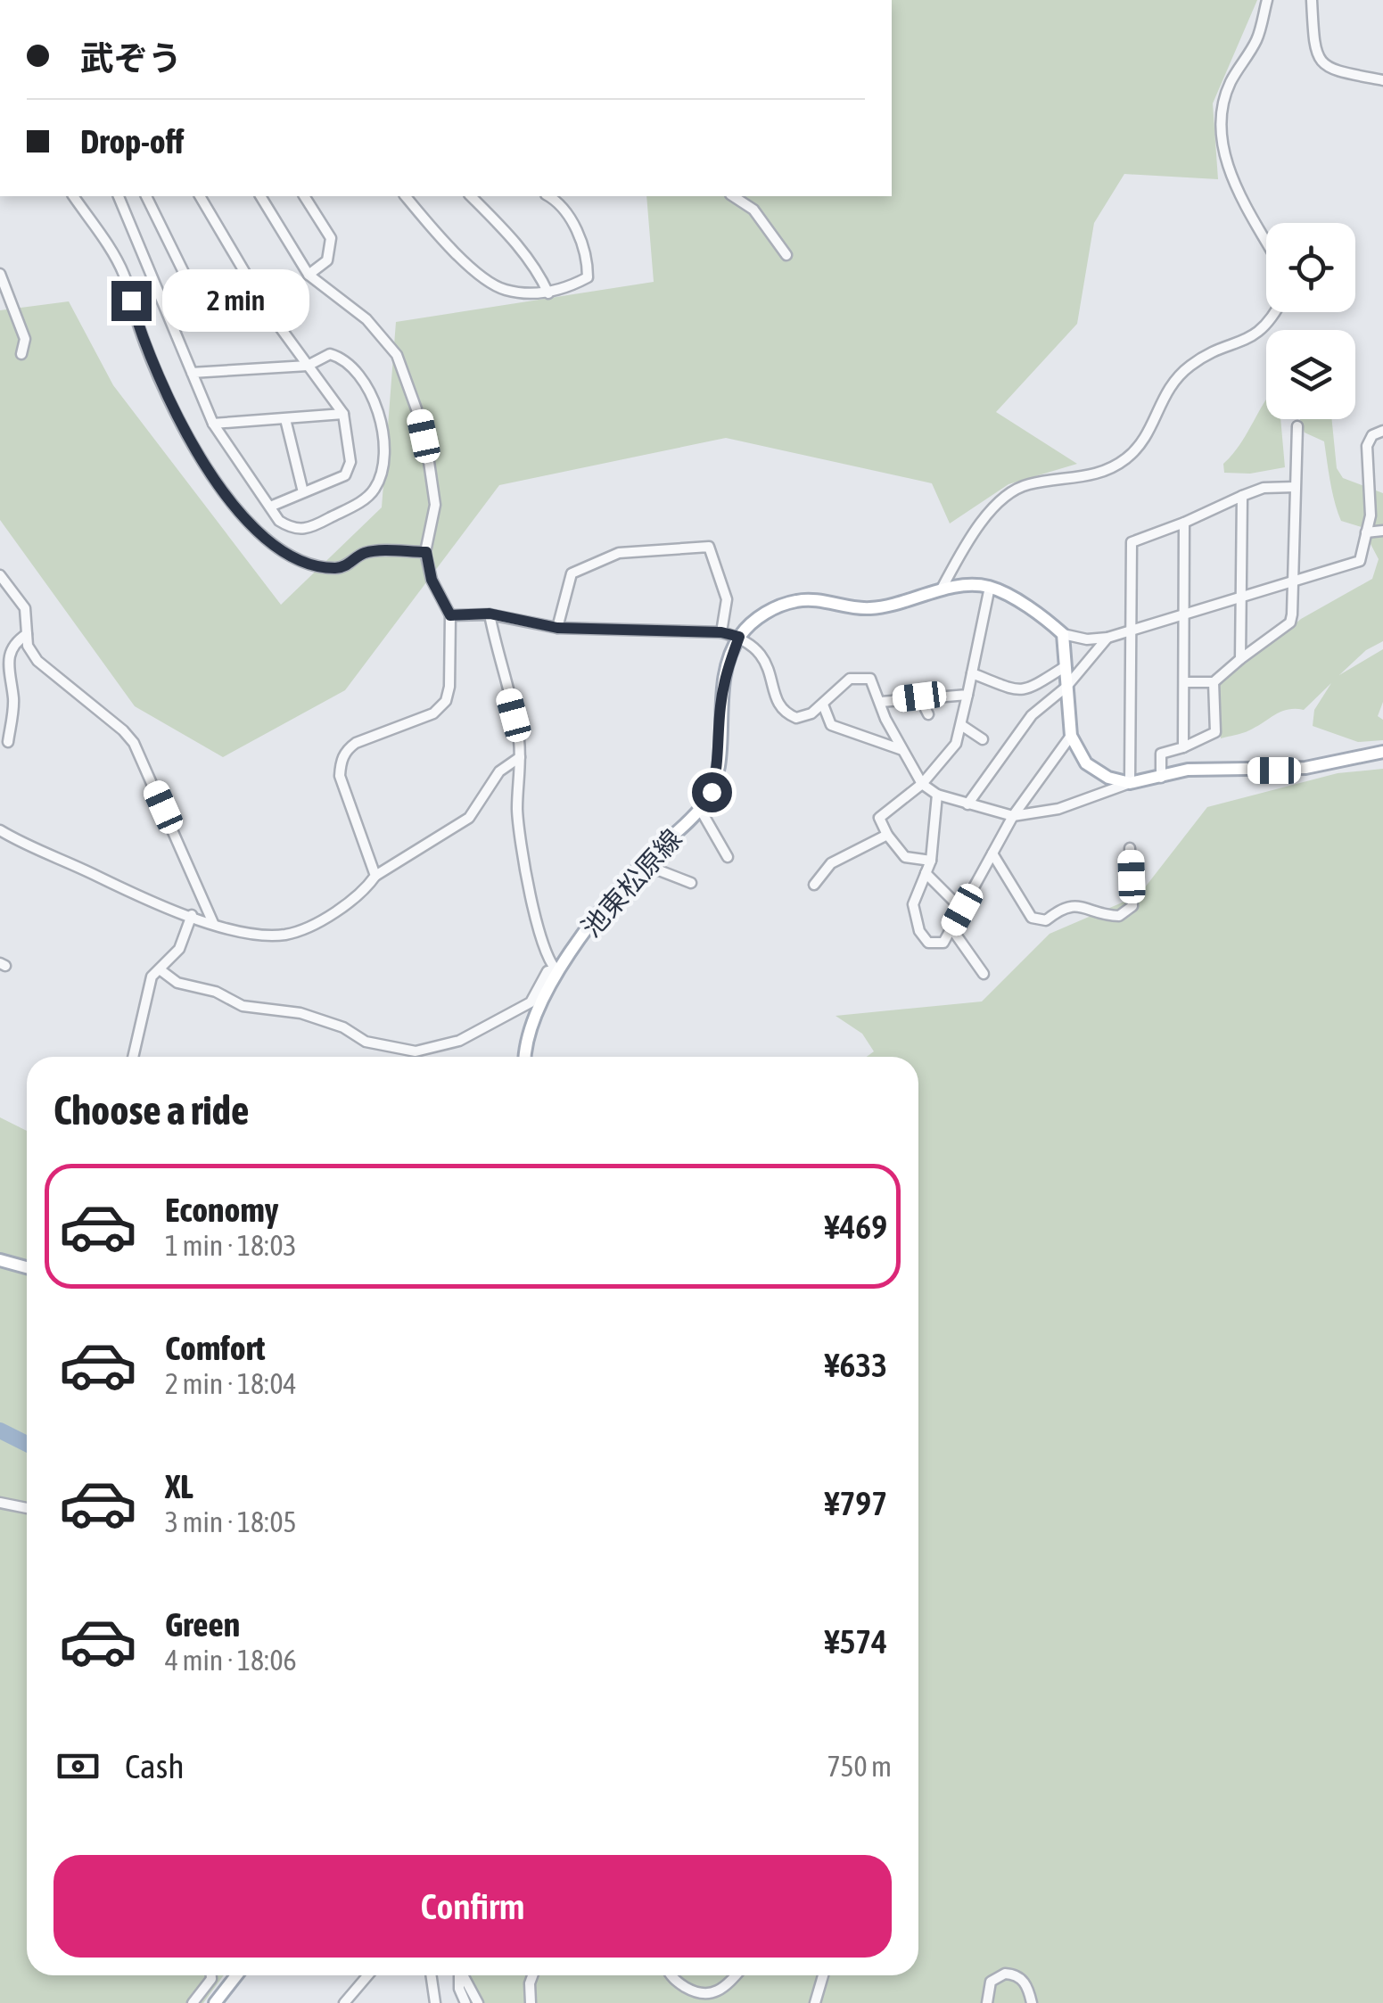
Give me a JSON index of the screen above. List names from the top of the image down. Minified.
{"streets":{"main road":["池東松原線"]},"page":{"banner":["武ぞう","Drop-off"],"bubble":"2 min","heading":"Choose a ride","list":[{"name":"Economy","note":"1 min · 18:03","value":"¥469"},{"name":"Comfort","note":"2 min · 18:04","value":"¥633"},{"name":"XL","note":"3 min · 18:05","value":"¥797"},{"name":"Green","note":"4 min · 18:06","value":"¥574"}],"pay":["Cash","750 m"],"buttons":"Confirm"}}
